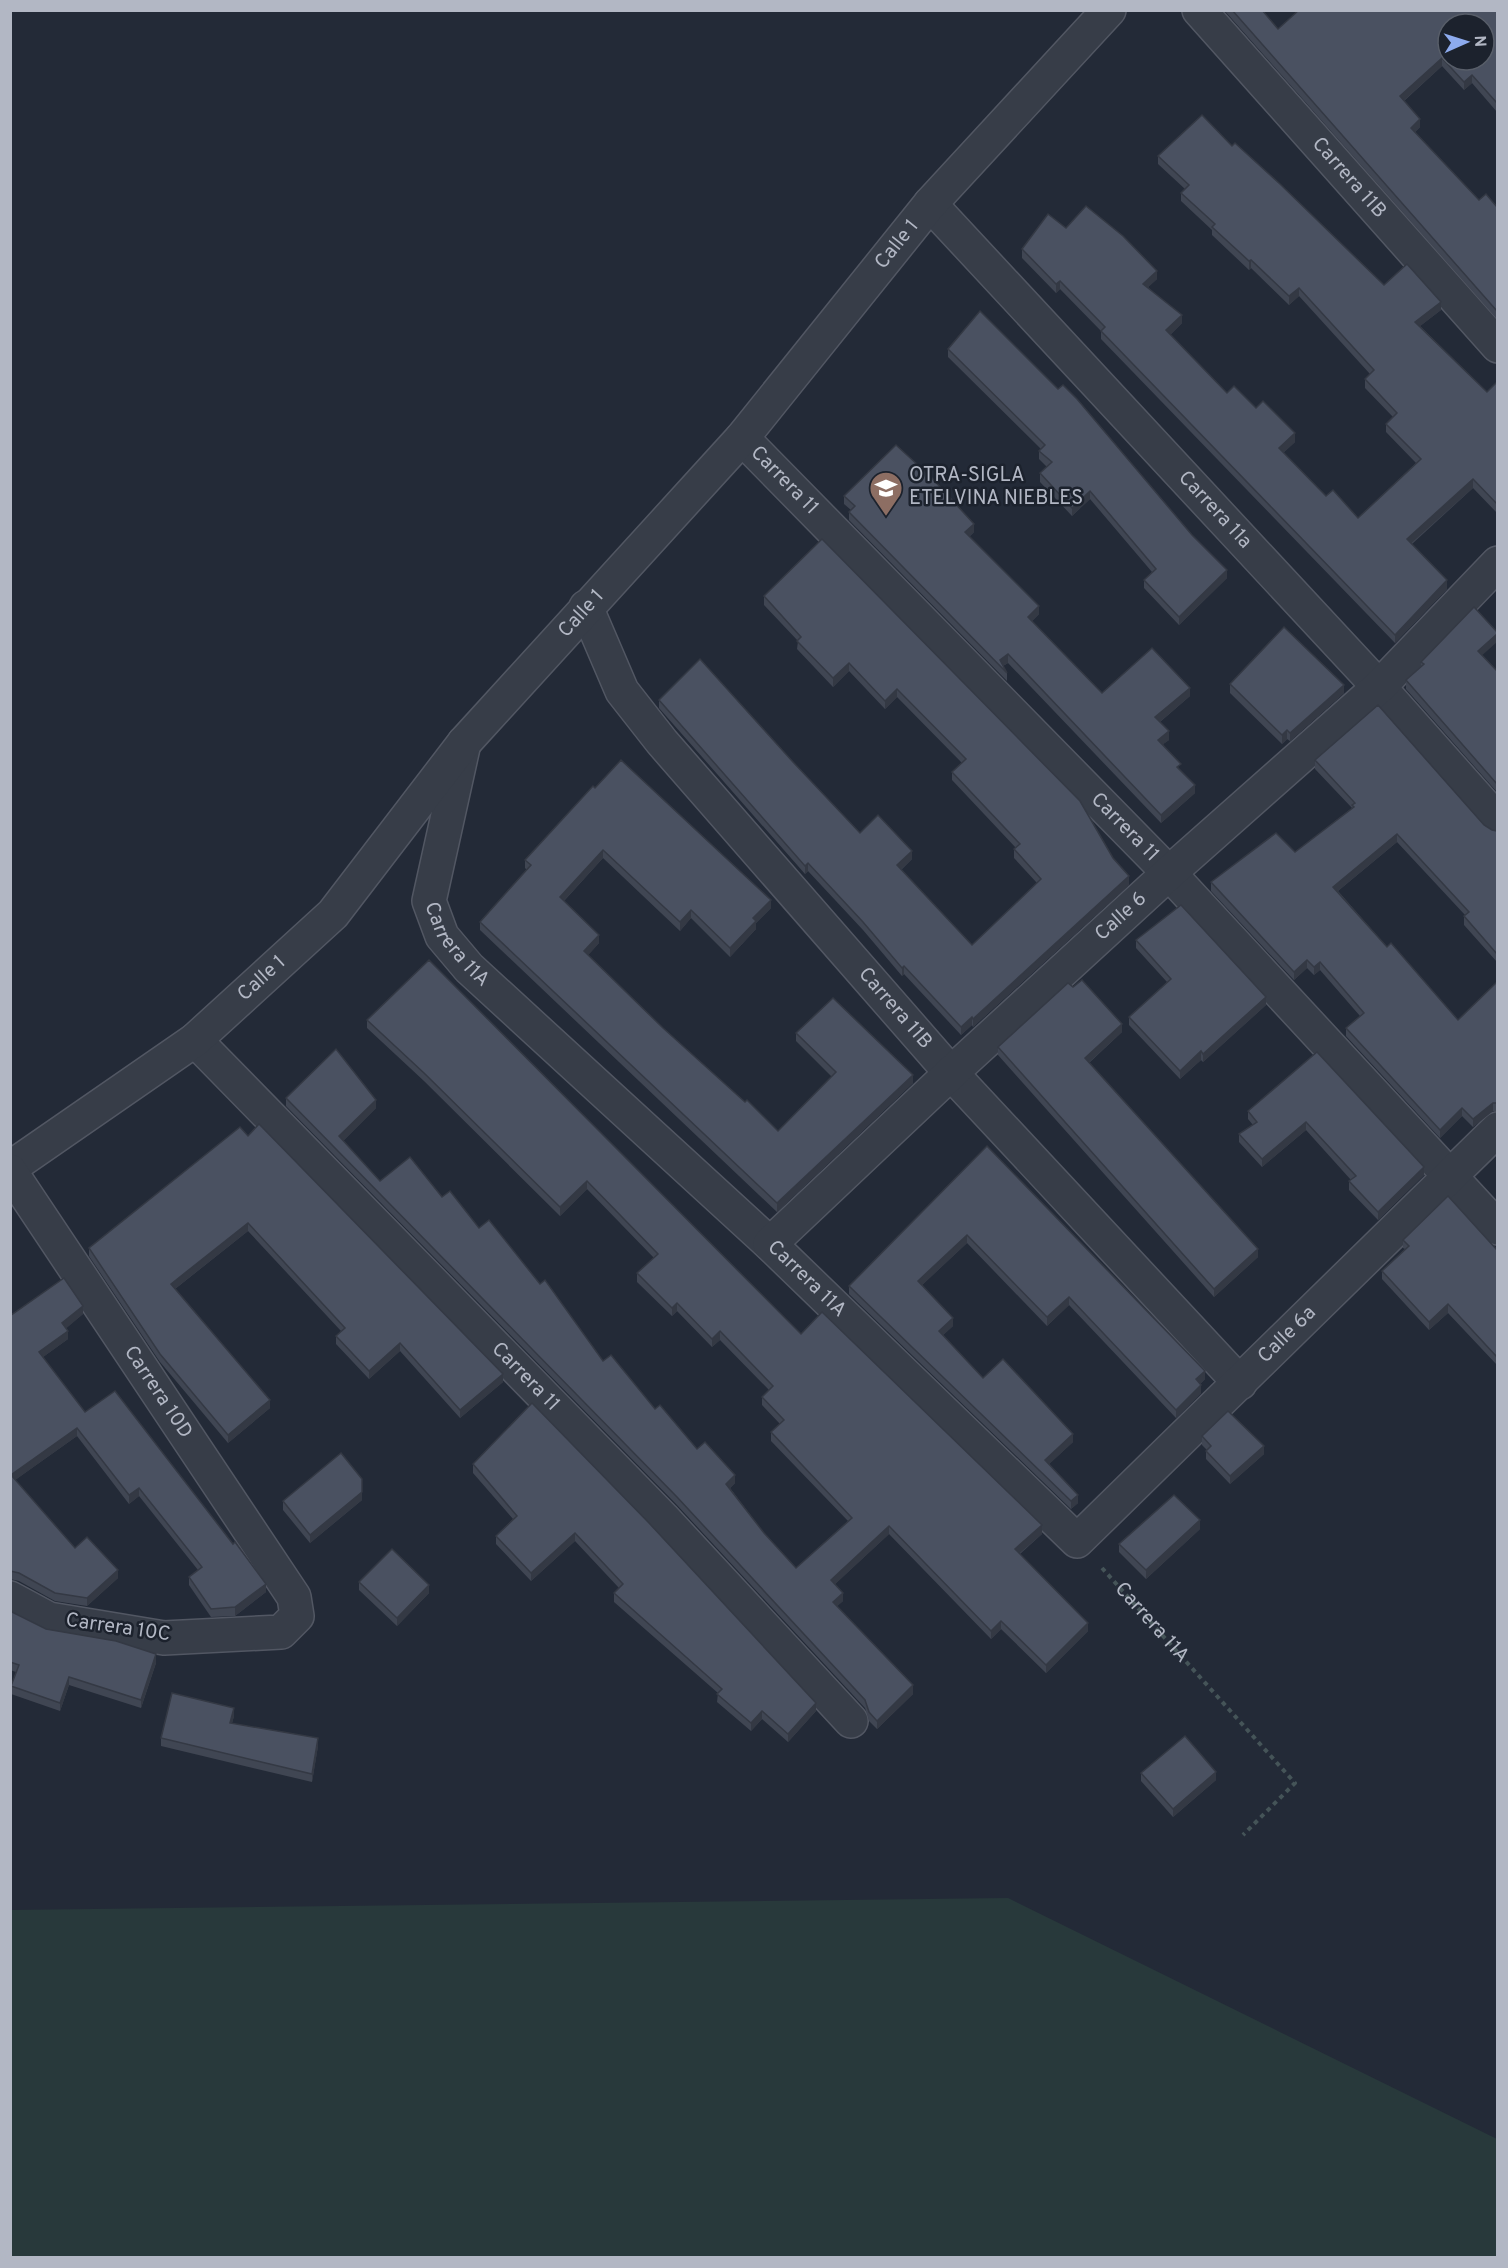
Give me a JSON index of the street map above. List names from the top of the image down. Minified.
{"streets":{"street":["Carrera 11B","Calle 1","Carrera 11","Carrera 11a","Calle 6","Carrera 11A","Calle 6a","Carrera 10D","Carrera 10C"]},"crossings":[["Carrera 11B","Calle 1"],["Carrera 11B","Calle 6"],["Carrera 11B","Calle 6a"],["Calle 1","Carrera 11"],["Calle 1","Carrera 11a"],["Calle 1","Carrera 11A"],["Calle 1","Carrera 10D"],["Carrera 11","Calle 6"],["Carrera 11","Calle 6a"],["Carrera 11a","Calle 6"],["Calle 6","Carrera 11A"],["Carrera 11A","Calle 6a"],["Carrera 10D","Carrera 10C"]],"places":{"school or university":["OTRA-SIGLA ETELVINA NIEBLES"]},"north":"right"}
